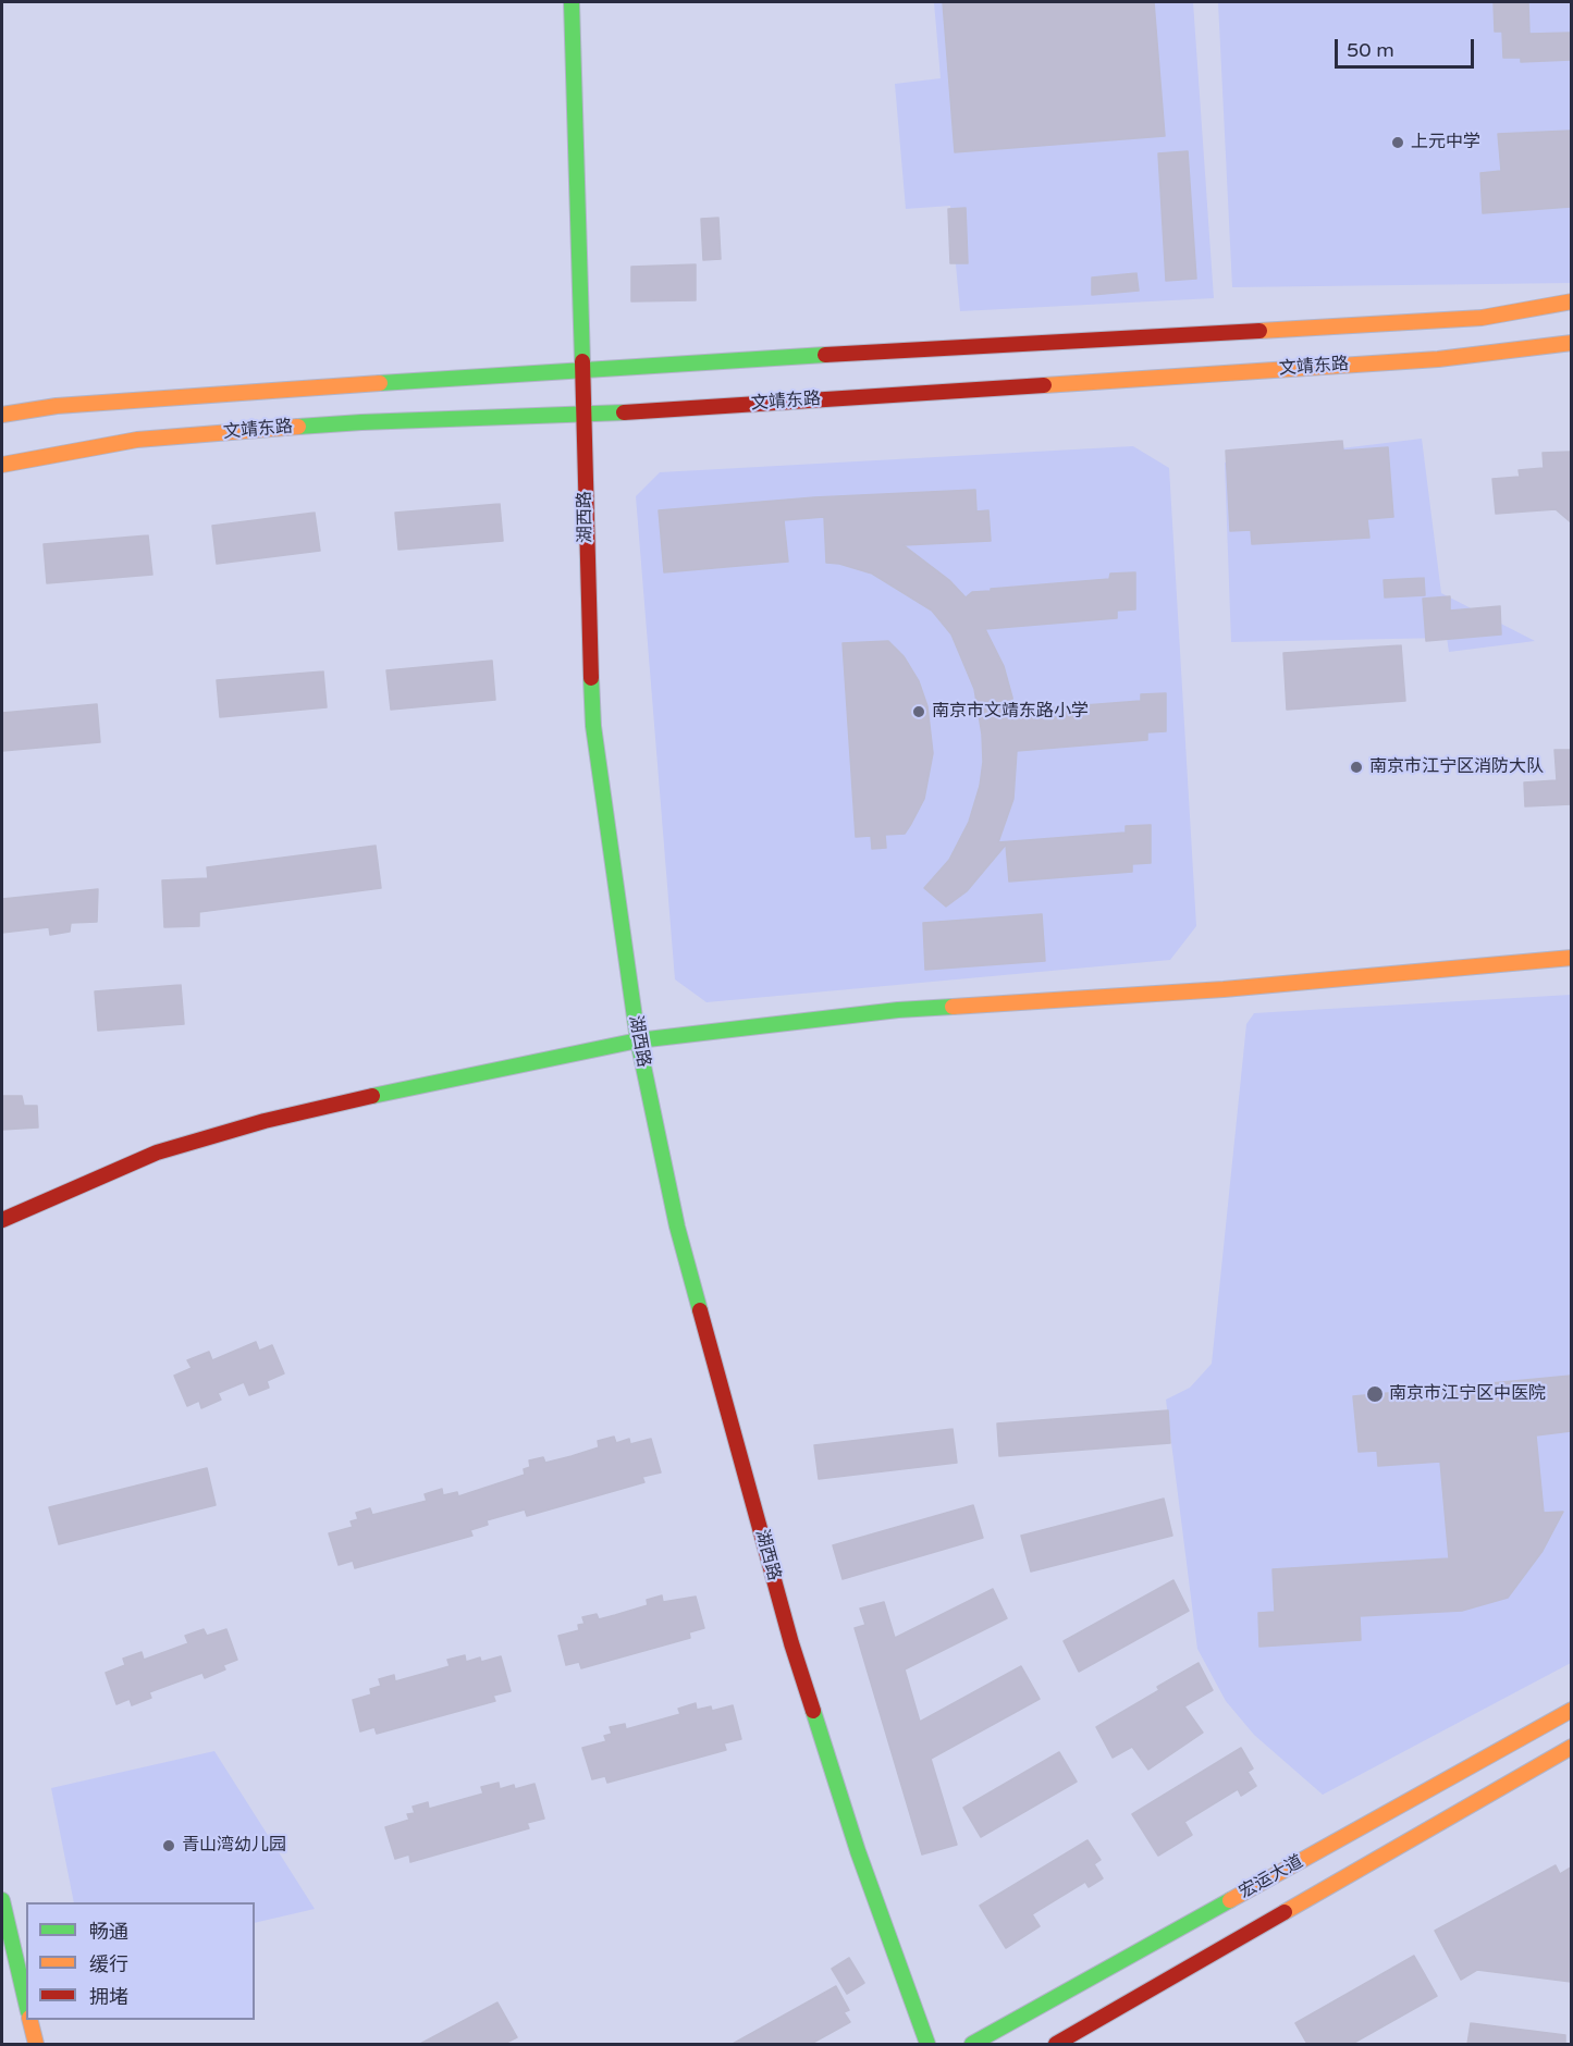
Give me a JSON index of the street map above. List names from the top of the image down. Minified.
{"streets":{"main road":["文靖东路","湖西路","宏运大道"]},"crossings":[["文靖东路","湖西路"]],"places":["上元中学","南京市文靖东路小学","南京市江宁区消防大队","南京市江宁区中医院","青山湾幼儿园"],"legend":["畅通","缓行","拥堵"],"scale_bar":"50 m"}
